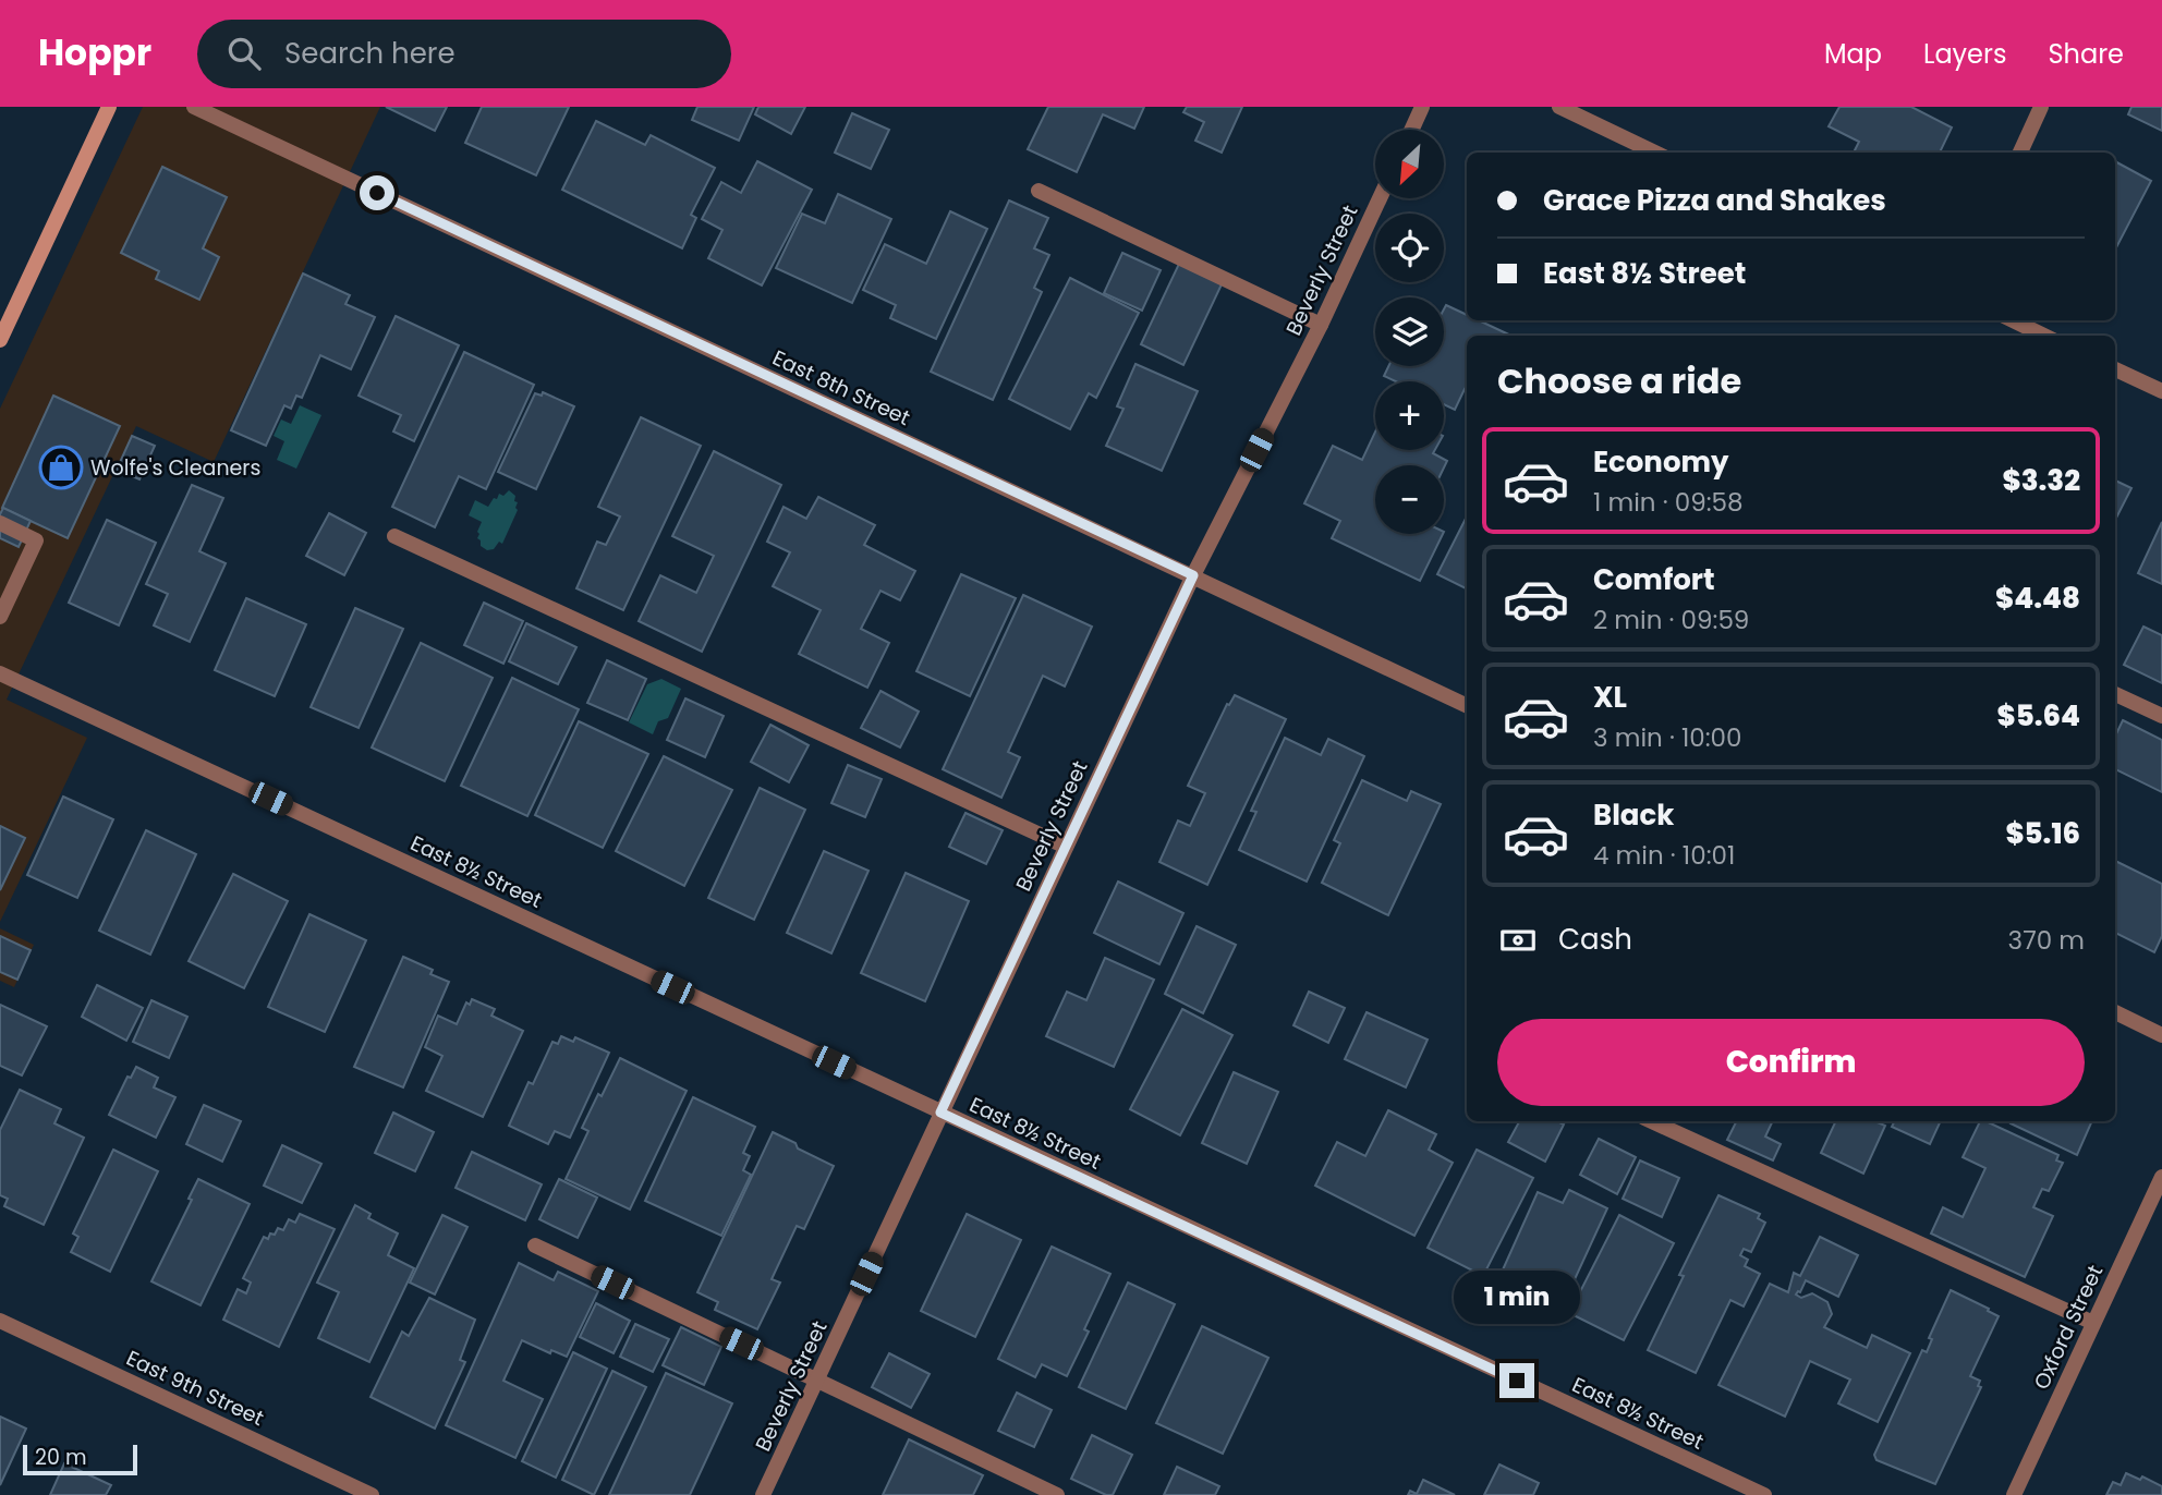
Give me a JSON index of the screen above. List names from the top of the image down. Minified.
{"streets":{"street":["Beverly Street","East 8th Street","East 8½ Street","Oxford Street","East 9th Street"]},"crossings":[["Beverly Street","East 8th Street"],["Beverly Street","East 8½ Street"]],"places":{"shop":["Wolfe's Cleaners"]},"scale_bar":"20 m","north":"bottom left","page":{"header":"Hoppr","search":"Search here","nav":["Map","Layers","Share"],"map_buttons":["+","−"],"banner":["Grace Pizza and Shakes","East 8½ Street"],"heading":"Choose a ride","list":[{"name":"Economy","note":"1 min · 09:58","value":"$3.32"},{"name":"Comfort","note":"2 min · 09:59","value":"$4.48"},{"name":"XL","note":"3 min · 10:00","value":"$5.64"},{"name":"Black","note":"4 min · 10:01","value":"$5.16"}],"pay":["Cash","370 m"],"buttons":"Confirm","bubble":"1 min","scale":"20 m"}}
